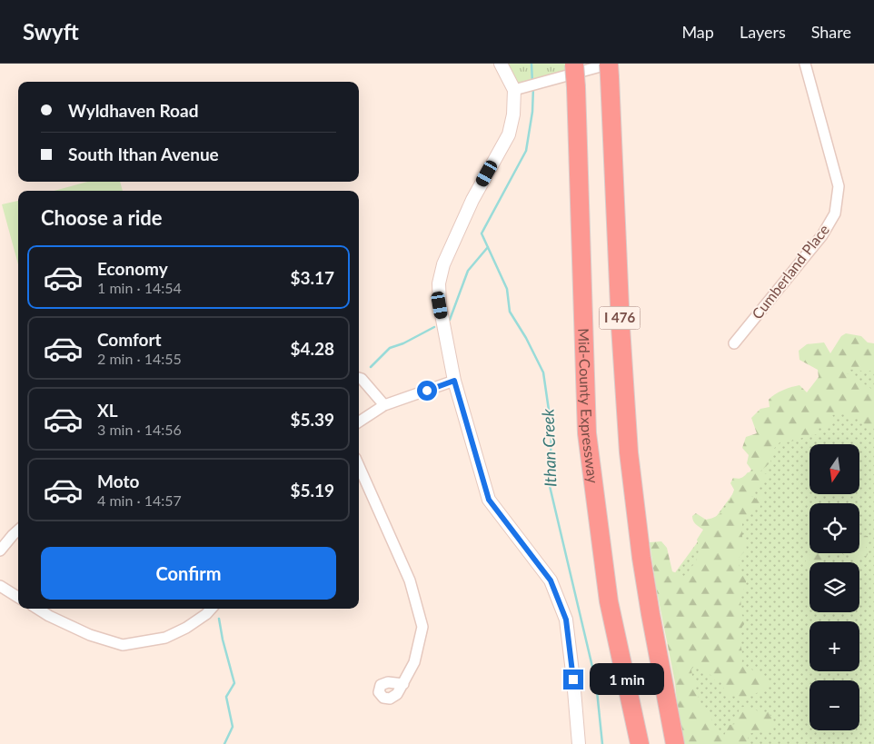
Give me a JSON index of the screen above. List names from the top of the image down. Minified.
{"streets":{"highway":["I 476","Mid-County Expressway"],"street":["Cumberland Place"]},"water":["Ithan Creek"],"north":"bottom","page":{"header":"Swyft","nav":["Map","Layers","Share"],"banner":["Wyldhaven Road","South Ithan Avenue"],"heading":"Choose a ride","list":[{"name":"Economy","note":"1 min · 14:54","value":"$3.17"},{"name":"Comfort","note":"2 min · 14:55","value":"$4.28"},{"name":"XL","note":"3 min · 14:56","value":"$5.39"},{"name":"Moto","note":"4 min · 14:57","value":"$5.19"}],"map_buttons":["+","−"],"buttons":"Confirm","bubble":"1 min"}}
